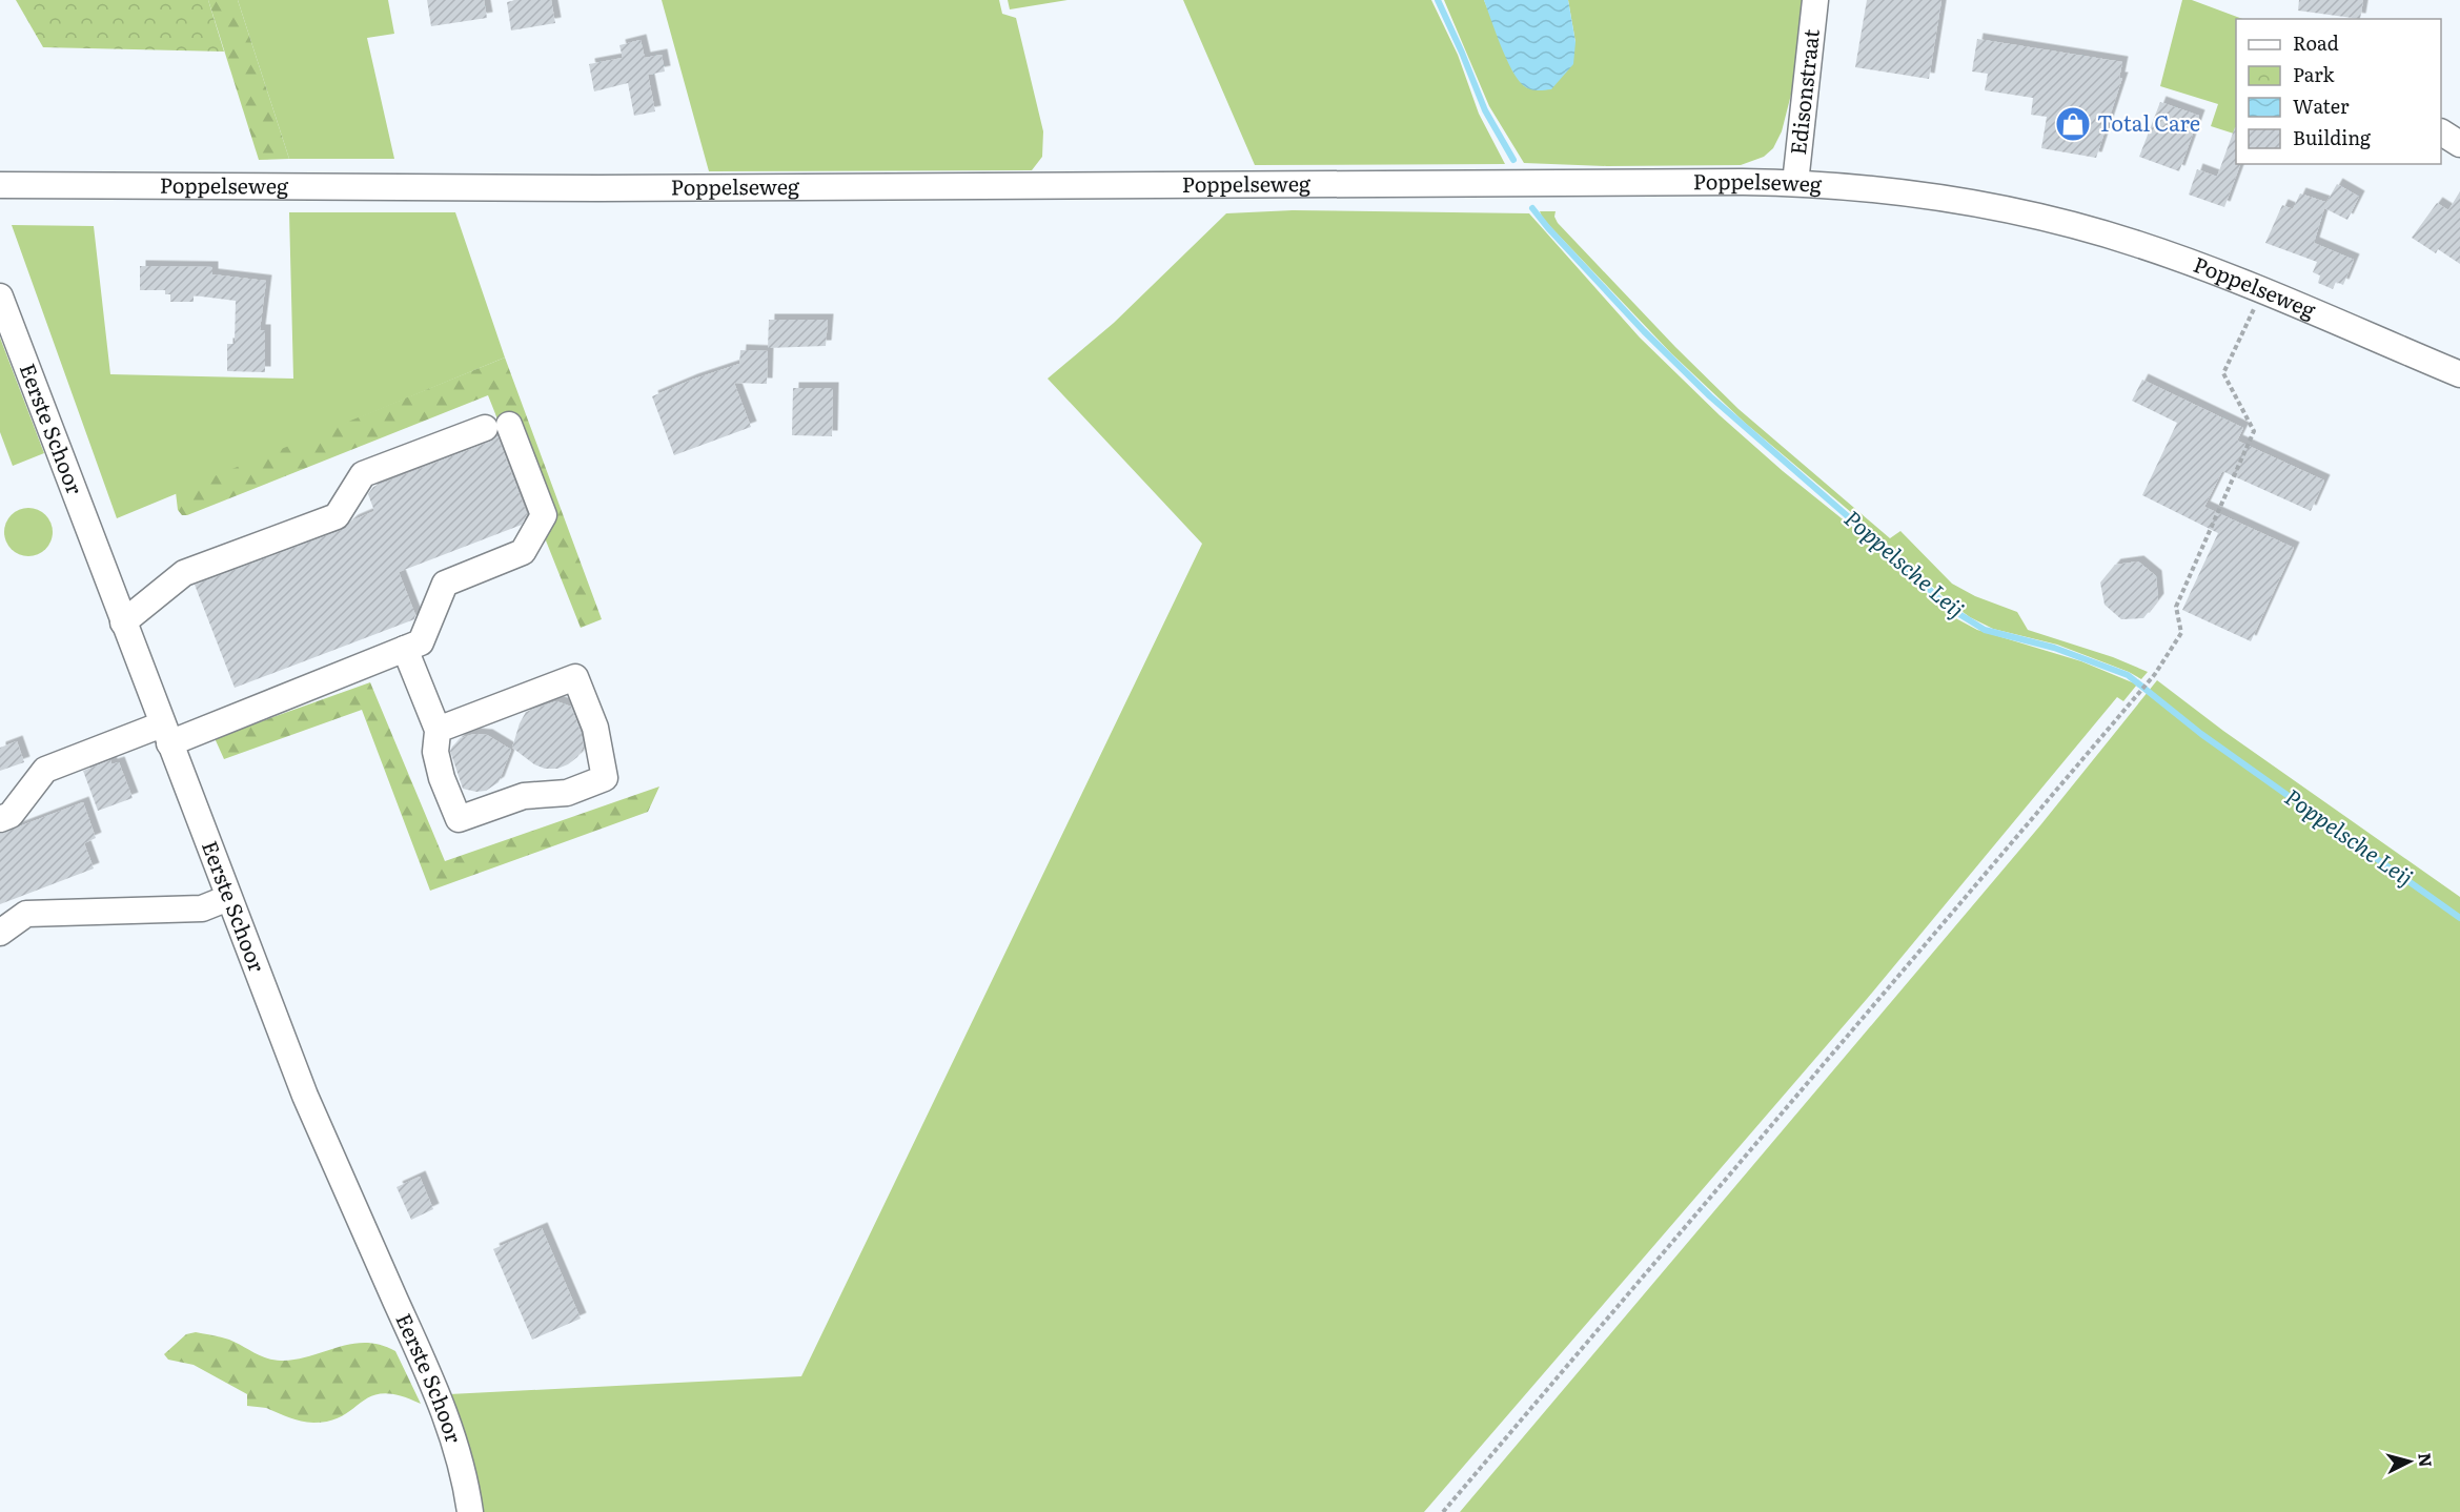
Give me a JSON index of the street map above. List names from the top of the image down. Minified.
{"streets":{"street":["Edisonstraat","Poppelseweg","Eerste Schoor"]},"crossings":[["Edisonstraat","Poppelseweg"]],"water":["Poppelsche Leij"],"places":{"shop":["Total Care"]},"legend":["Road","Park","Water","Building"],"north":"right"}
